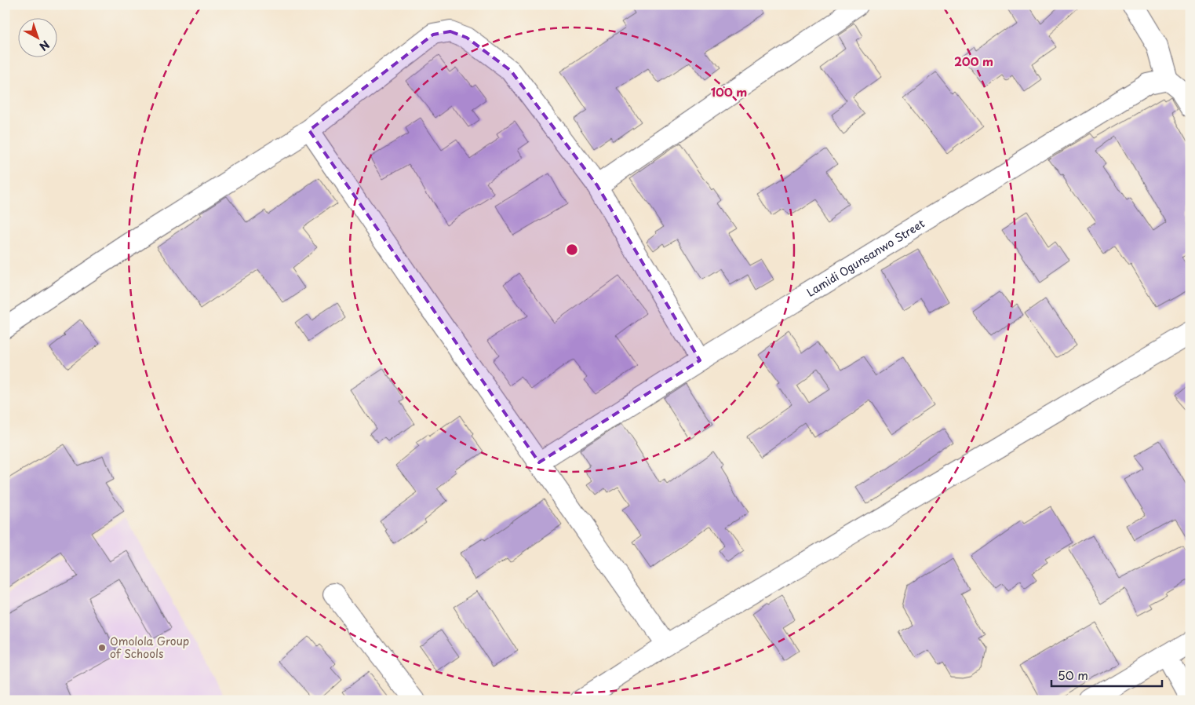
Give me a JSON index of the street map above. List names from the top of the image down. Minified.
{"streets":{"street":["Lamidi Ogunsanwo Street"]},"places":["Omolola Group of Schools"],"scale_bar":"50 m","north":"bottom right","rings":["200 m","100 m"]}
